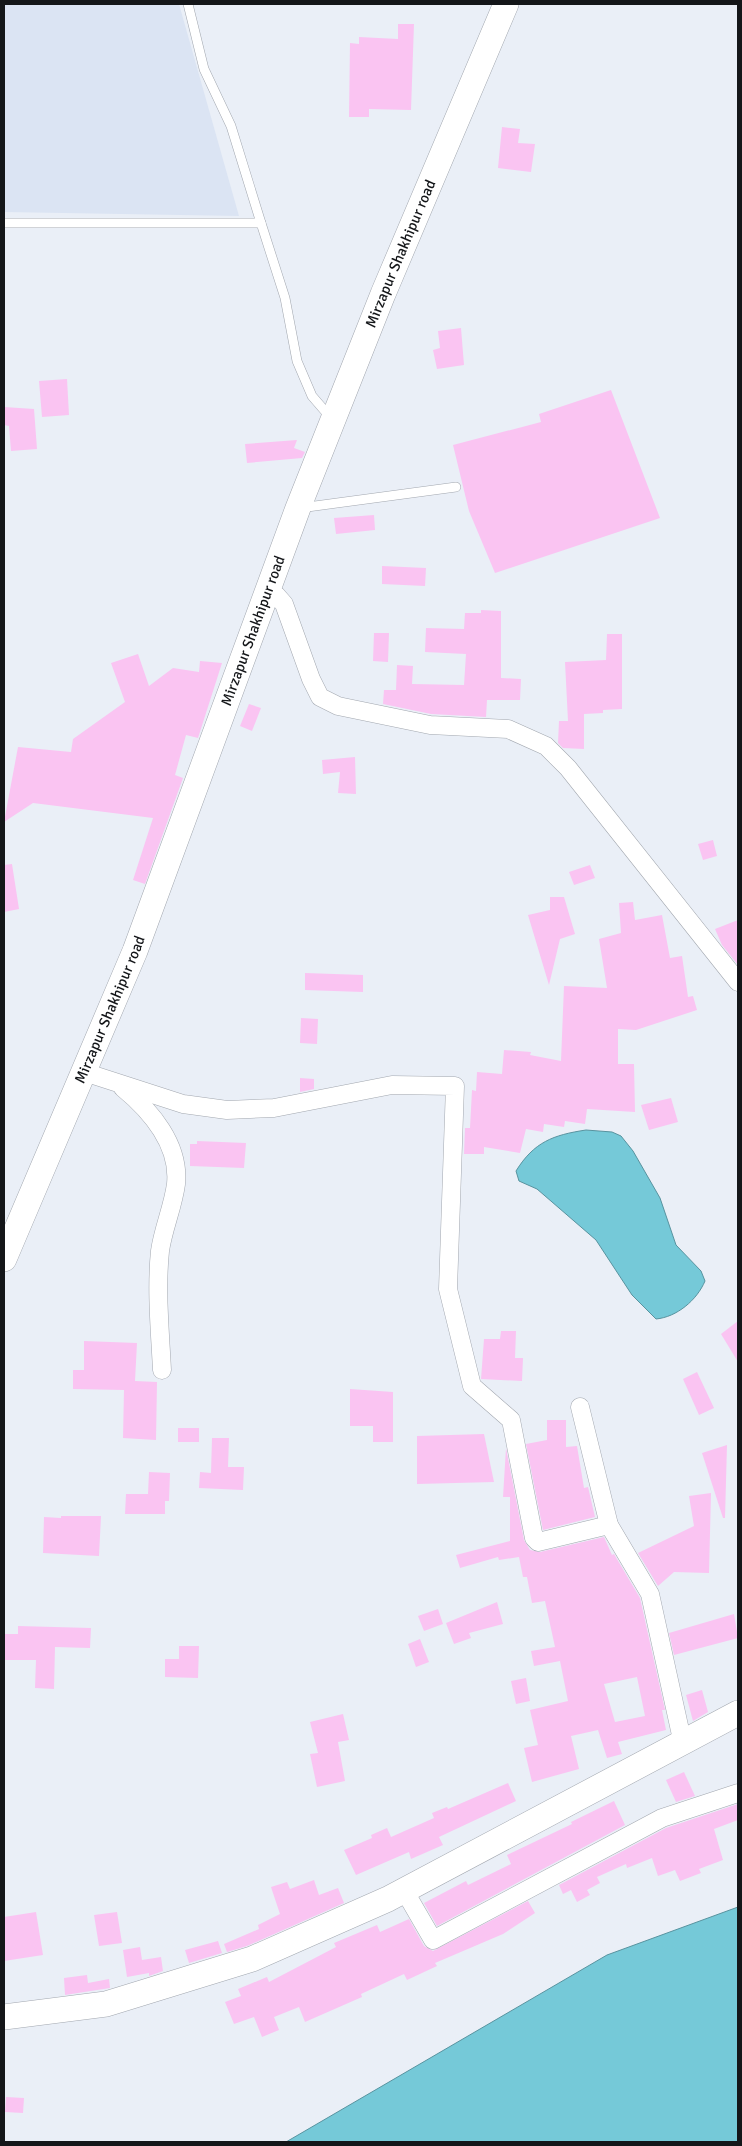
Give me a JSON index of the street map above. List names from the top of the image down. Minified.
{"streets":{"main road":["Mirzapur Shakhipur road"]}}
